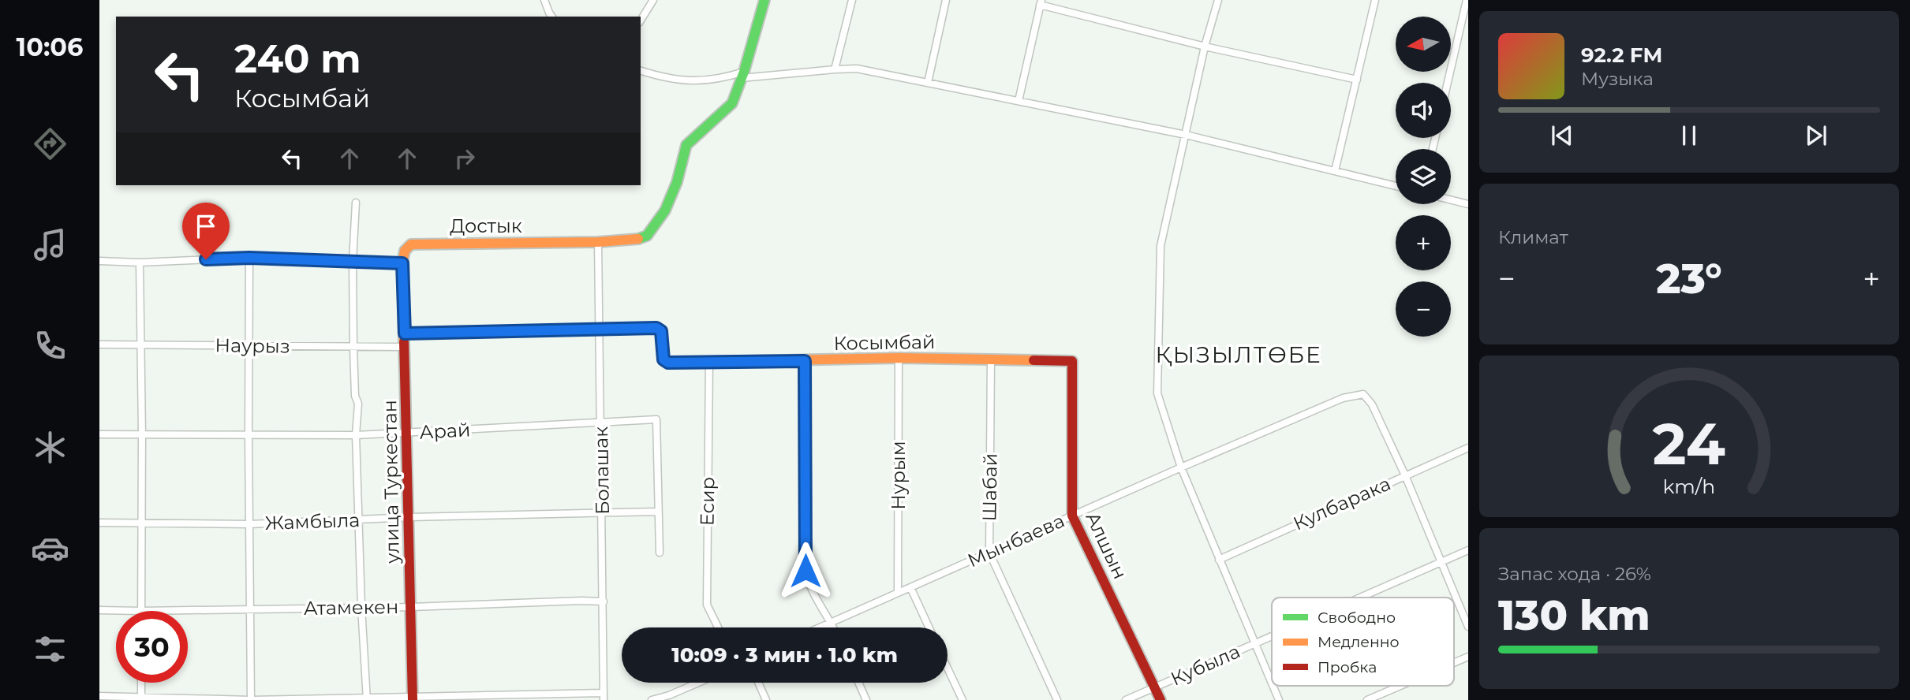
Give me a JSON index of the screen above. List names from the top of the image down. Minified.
{"streets":{"street":["Достык","Косымбай","Наурыз","Арай","Болашак","Нурым","улица Туркестан","Шабай","Есир","Кулбарака","Жамбыла","Мынбаева","Алшын","Атамекен","Кубыла"]},"crossings":[["Достык","Болашак"],["Достык","улица Туркестан"],["Косымбай","Болашак"],["Косымбай","Нурым"],["Косымбай","Шабай"],["Косымбай","Есир"],["Косымбай","Алшын"],["Наурыз","улица Туркестан"],["Арай","Болашак"],["Арай","улица Туркестан"],["Арай","Жамбыла"],["Болашак","Жамбыла"],["Болашак","Атамекен"],["Нурым","Мынбаева"],["улица Туркестан","Жамбыла"],["улица Туркестан","Атамекен"],["Шабай","Мынбаева"],["Кулбарака","Мынбаева"],["Мынбаева","Алшын"],["Алшын","Кубыла"]],"districts":["ҚЫЗЫЛТӨБЕ"],"legend":["Свободно","Медленно","Пробка"],"north":"left","page":{"tabs":"10:06","map_buttons":["+","−"],"turn":["240 m","Косымбай"],"song":["92.2 FM","Музыка"],"tile":["Климат",["Запас хода · 26%","130 km"]],"heat":["−","23°","+"],"limit":"30","trip":"10:09 · 3 мин · 1.0 km","gauge":["24","km/h"]}}
